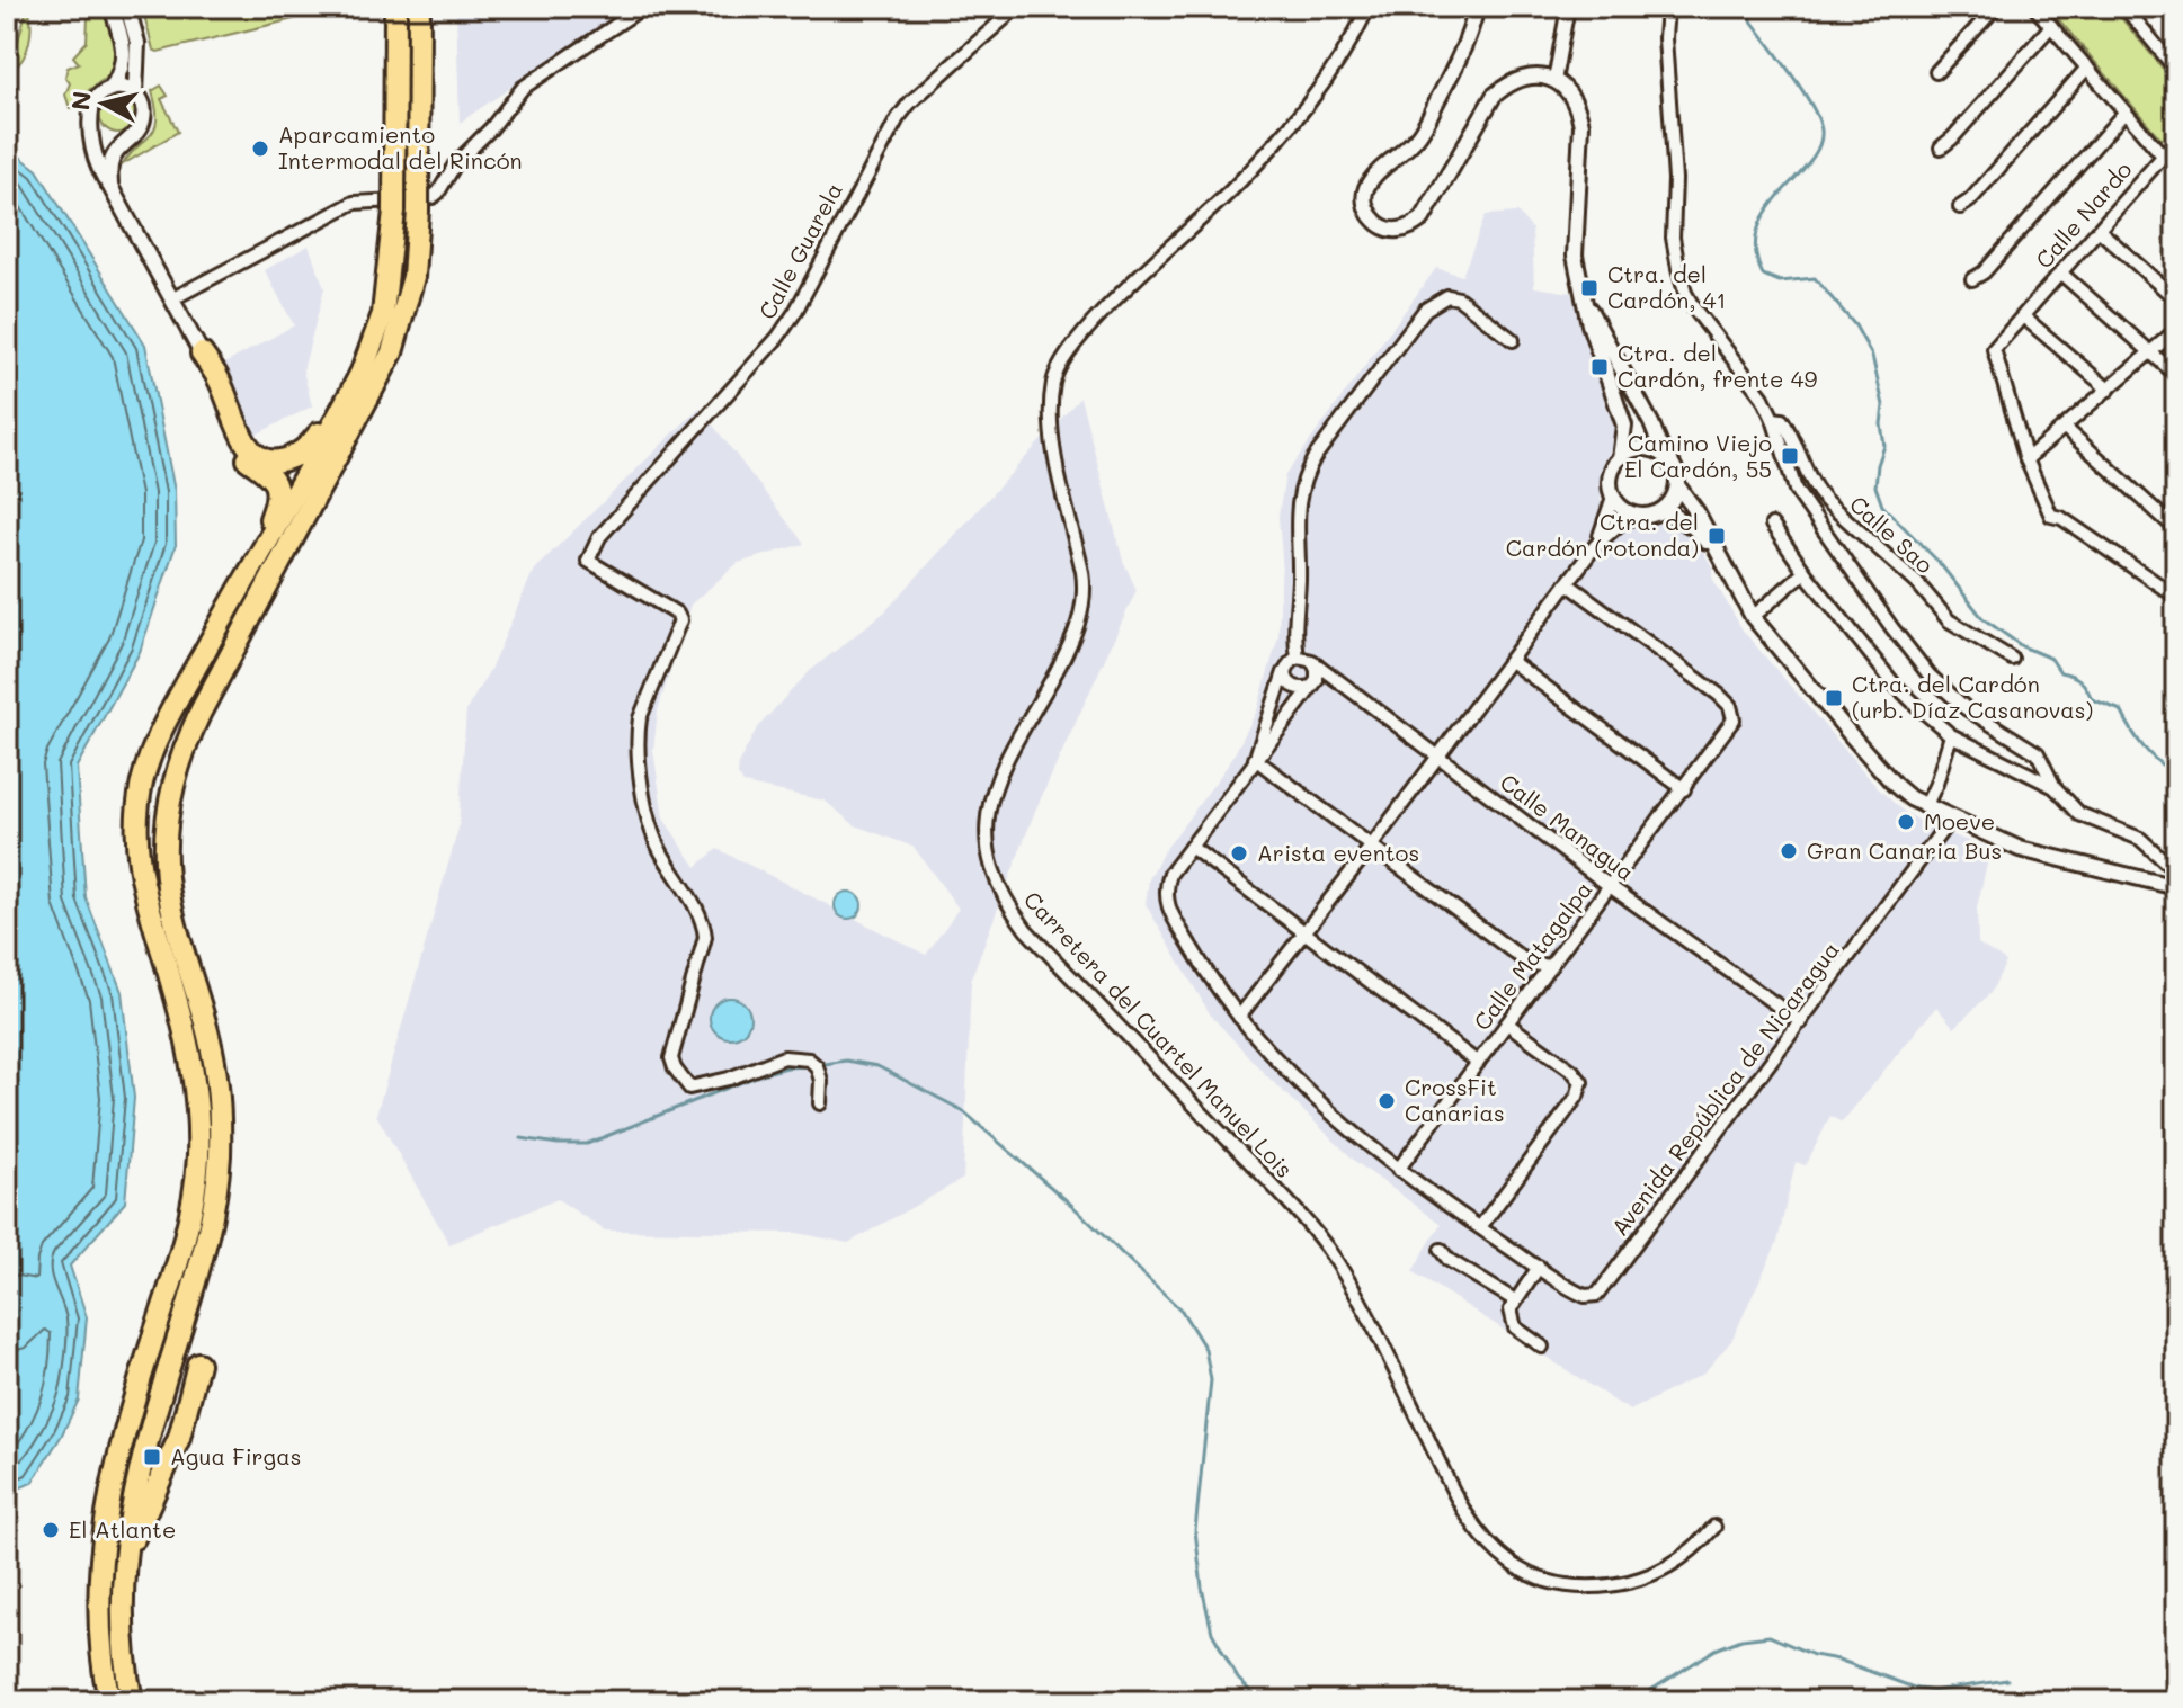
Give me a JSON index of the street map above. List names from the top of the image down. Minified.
{"streets":{"street":["Calle Nardo","Calle Guarela","Calle Sao","Calle Managua","Calle Matagalpa","Carretera del Cuartel Manuel Lois","Avenida República de Nicaragua"]},"crossings":[["Calle Managua","Calle Matagalpa"],["Calle Managua","Avenida República de Nicaragua"]],"places":{"other":["Aparcamiento Intermodal del Rincón","Moeve","Gran Canaria Bus","Arista eventos","CrossFit Canarias","El Atlante"],"transit":["Ctra. del Cardón, 41","Ctra. del Cardón, frente 49","Camino Viejo El Cardón, 55","Ctra. del Cardón (rotonda)","Ctra. del Cardón (urb. Díaz Casanovas)","Agua Firgas"]},"north":"left"}
